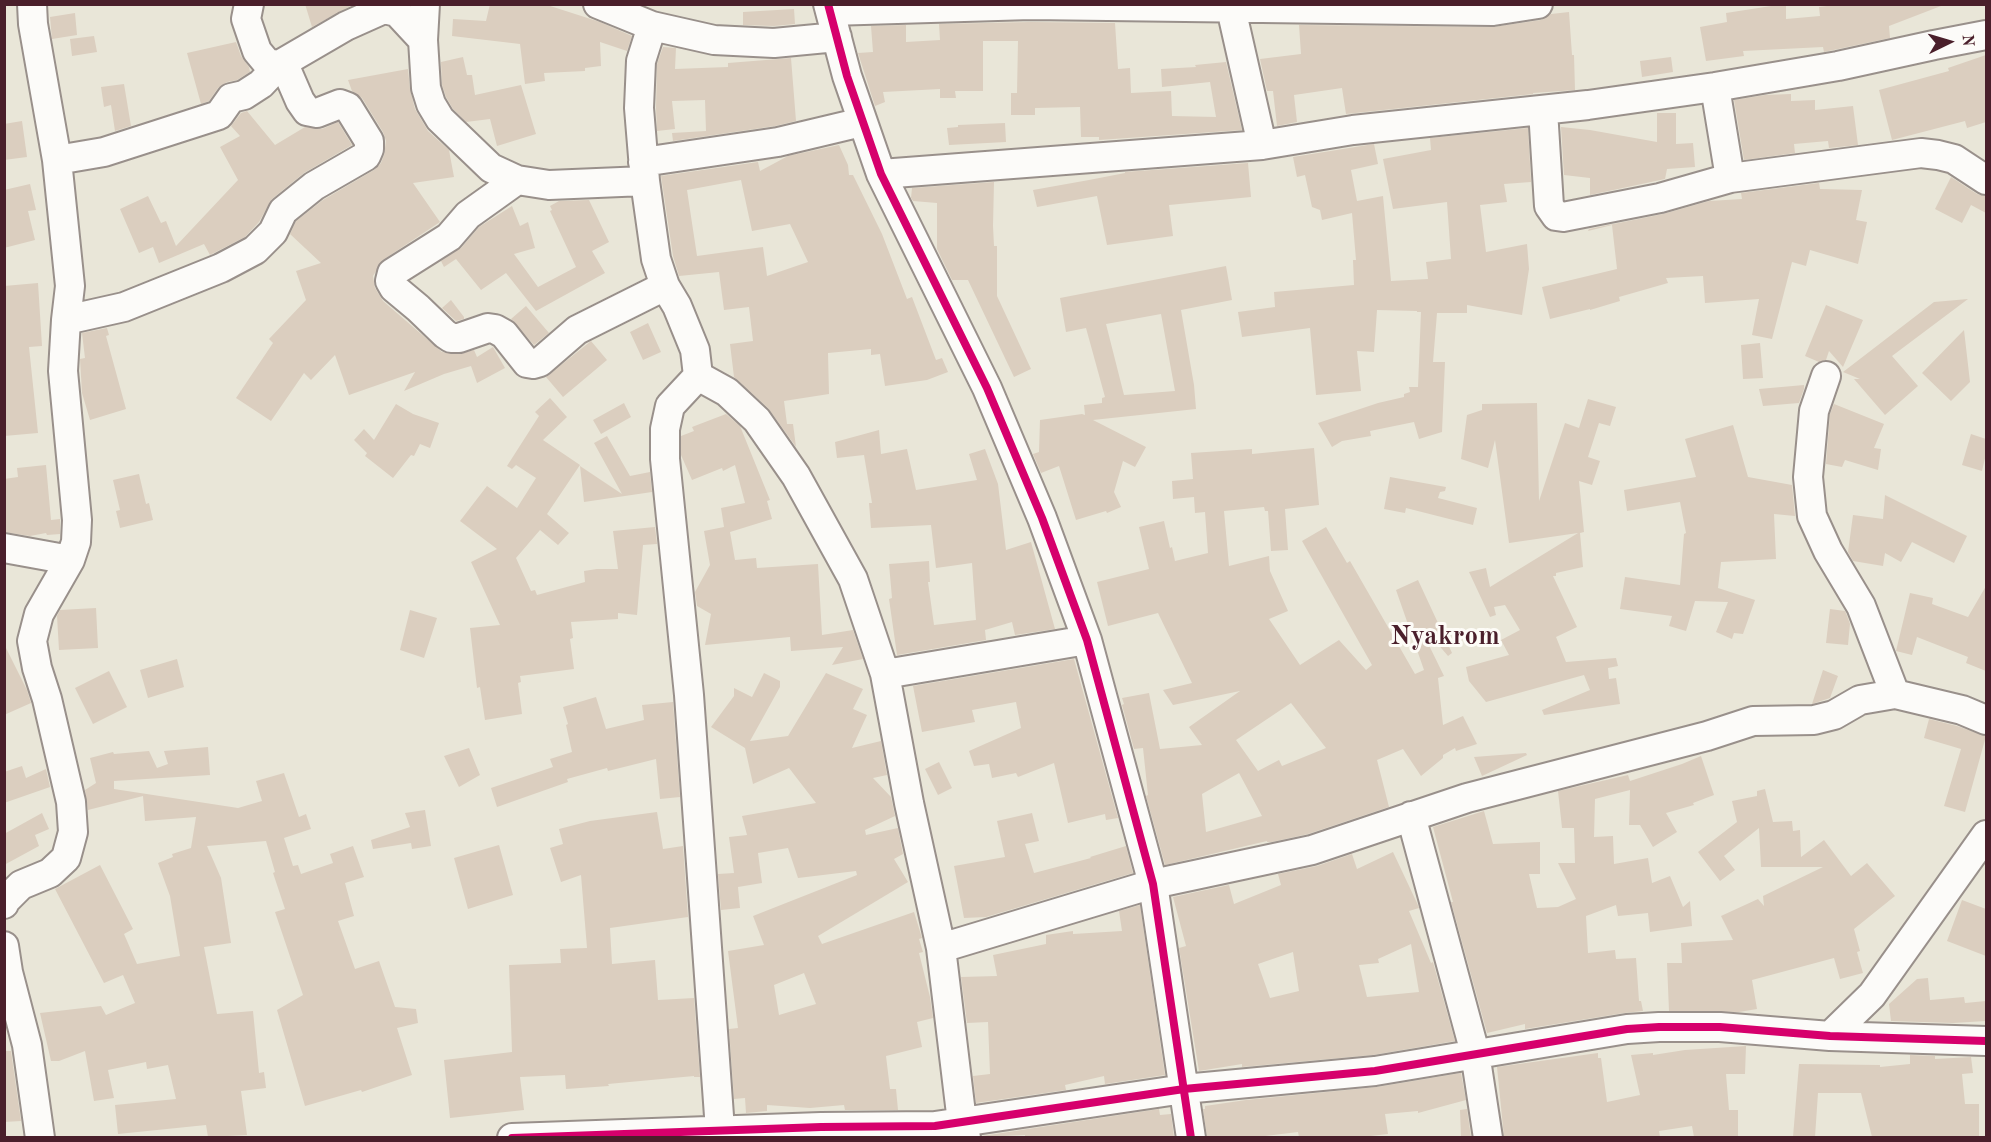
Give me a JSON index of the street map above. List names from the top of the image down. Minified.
{"districts":["Nyakrom"],"north":"right"}
